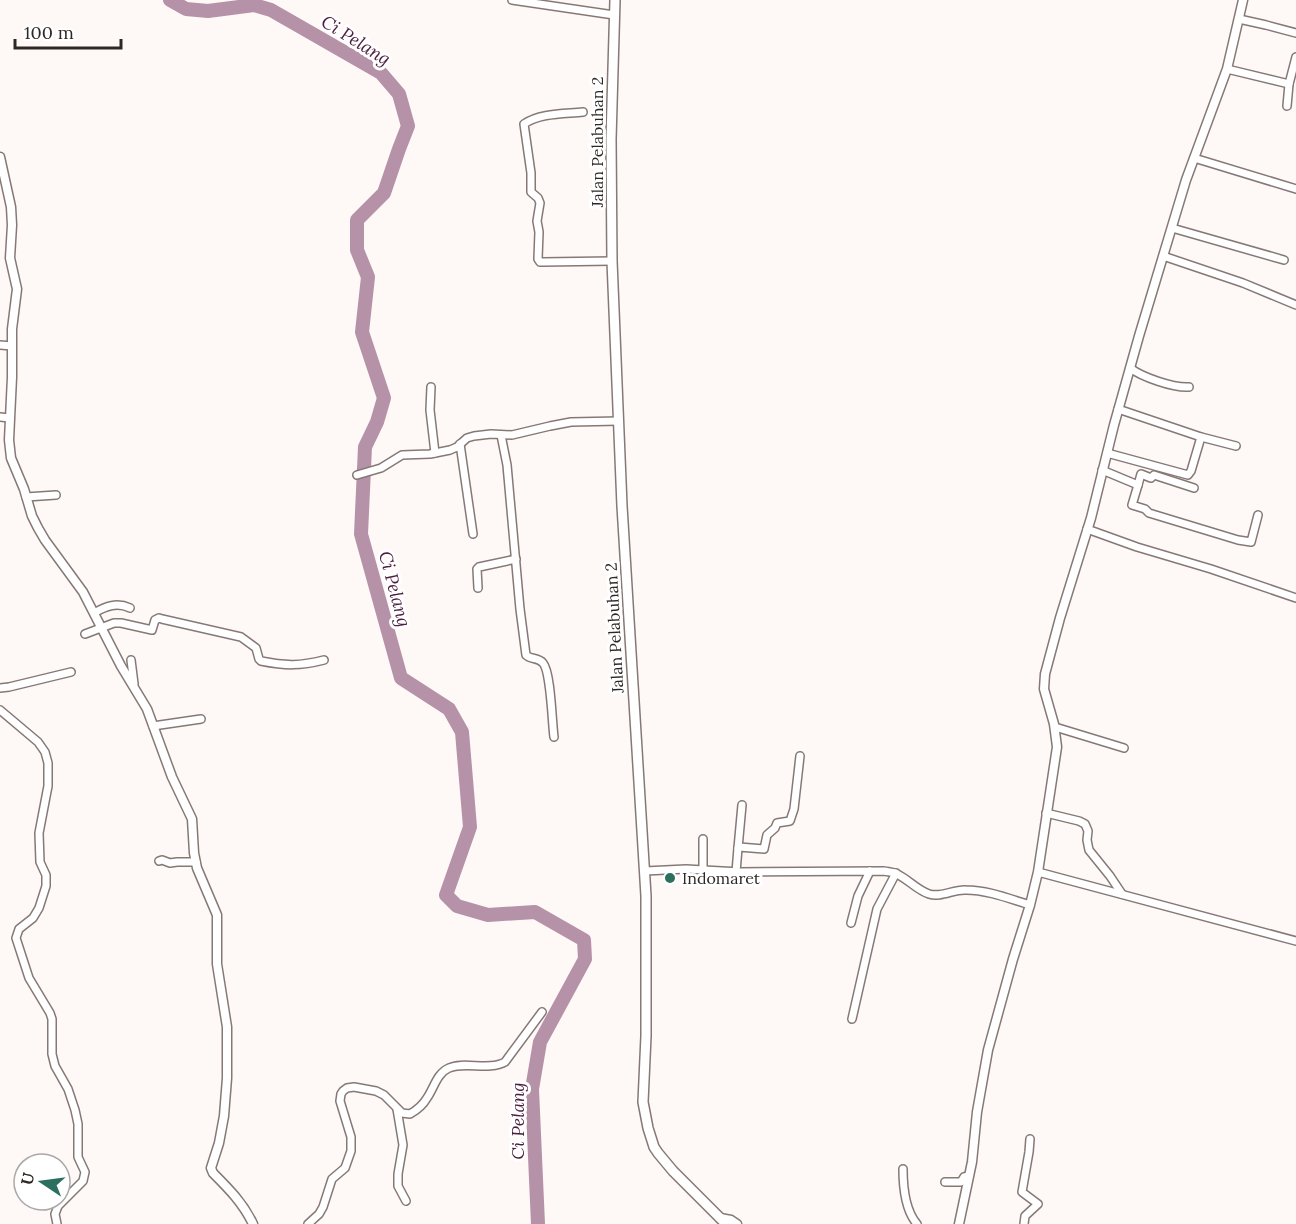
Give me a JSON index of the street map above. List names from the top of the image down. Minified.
{"streets":{"main road":["Jalan Pelabuhan 2"]},"water":["Ci Pelang"],"places":["Indomaret"],"scale_bar":"100 m","north":"left"}
